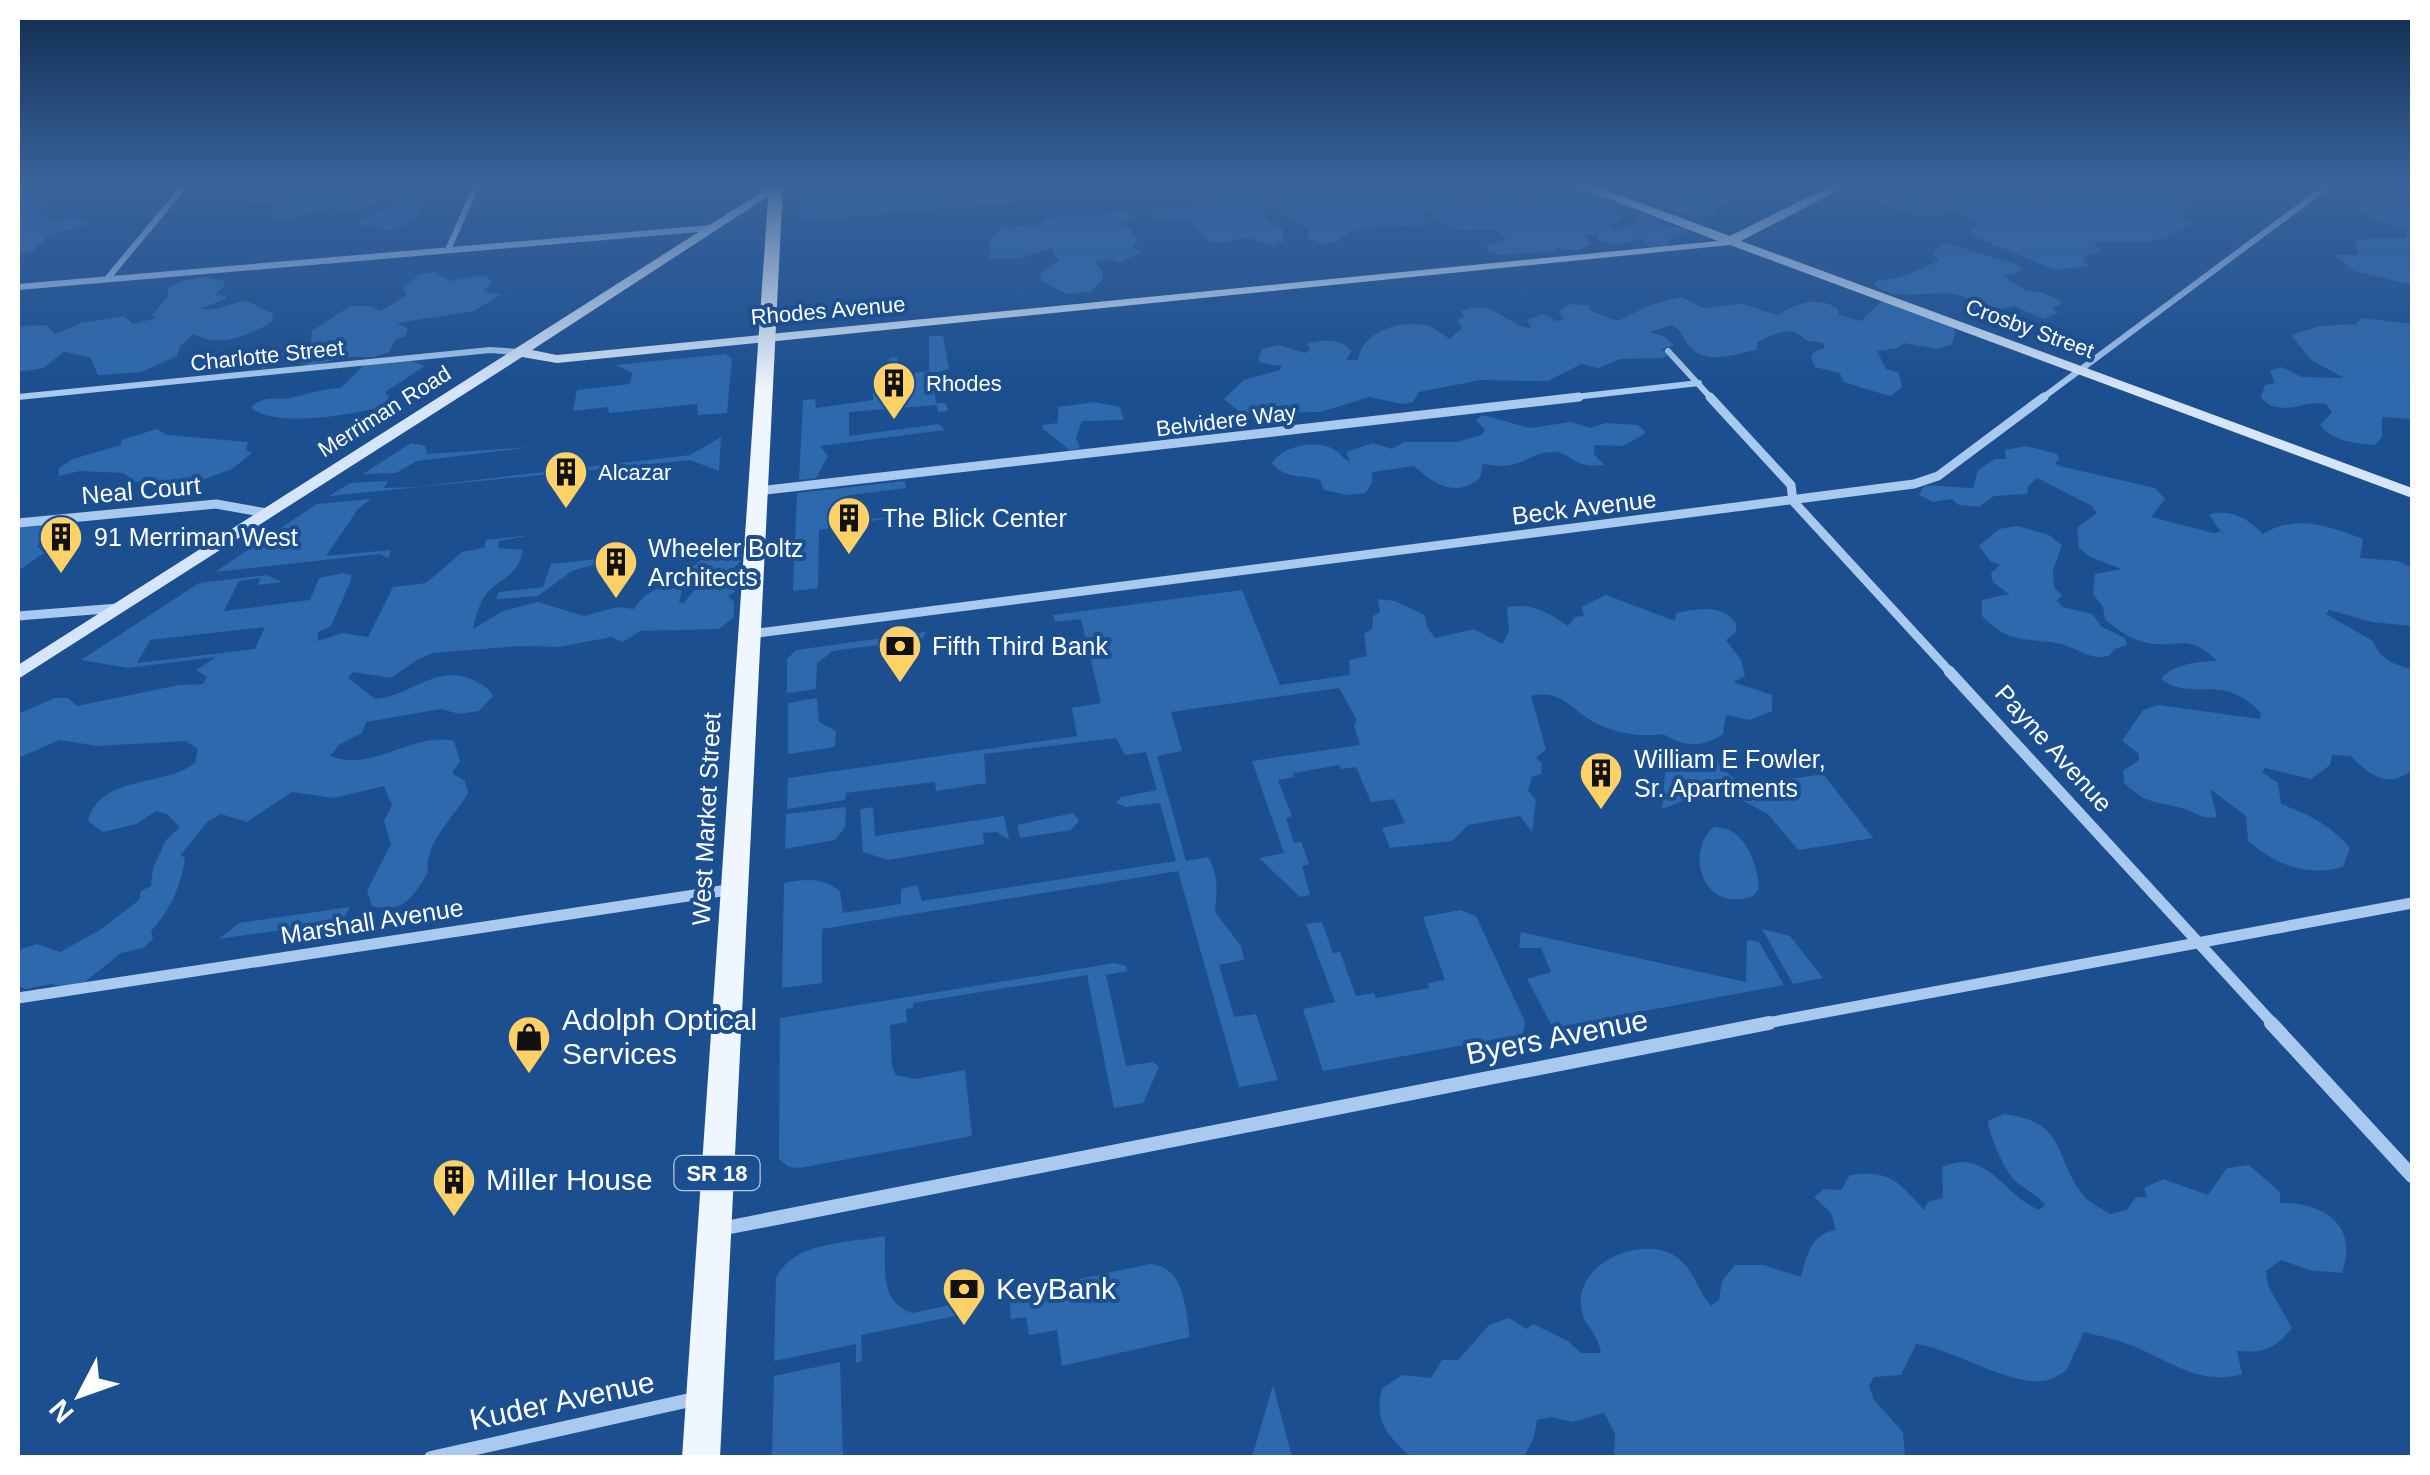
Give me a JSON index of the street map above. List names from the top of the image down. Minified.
{"streets":{"main road":["West Market Street","SR 18"],"street":["Rhodes Avenue","Crosby Street","Charlotte Street","Merriman Road","Belvidere Way","Neal Court","Beck Avenue","Payne Avenue","Marshall Avenue","Byers Avenue","Kuder Avenue"]},"crossings":[["Rhodes Avenue","Charlotte Street"],["Rhodes Avenue","Merriman Road"],["Rhodes Avenue","West Market Street"],["Crosby Street","Beck Avenue"],["Charlotte Street","Merriman Road"],["Merriman Road","Neal Court"],["Belvidere Way","Payne Avenue"],["Belvidere Way","West Market Street"],["Beck Avenue","Payne Avenue"],["Beck Avenue","West Market Street"],["Payne Avenue","Byers Avenue"],["West Market Street","Marshall Avenue"],["West Market Street","Byers Avenue"],["West Market Street","Kuder Avenue"]],"places":{"building":["Rhodes","Alcazar","The Blick Center","91 Merriman West","Wheeler Boltz Architects","William E Fowler, Sr. Apartments","Miller House"],"bank":["Fifth Third Bank","KeyBank"],"shop":["Adolph Optical Services"]},"north":"bottom left"}
